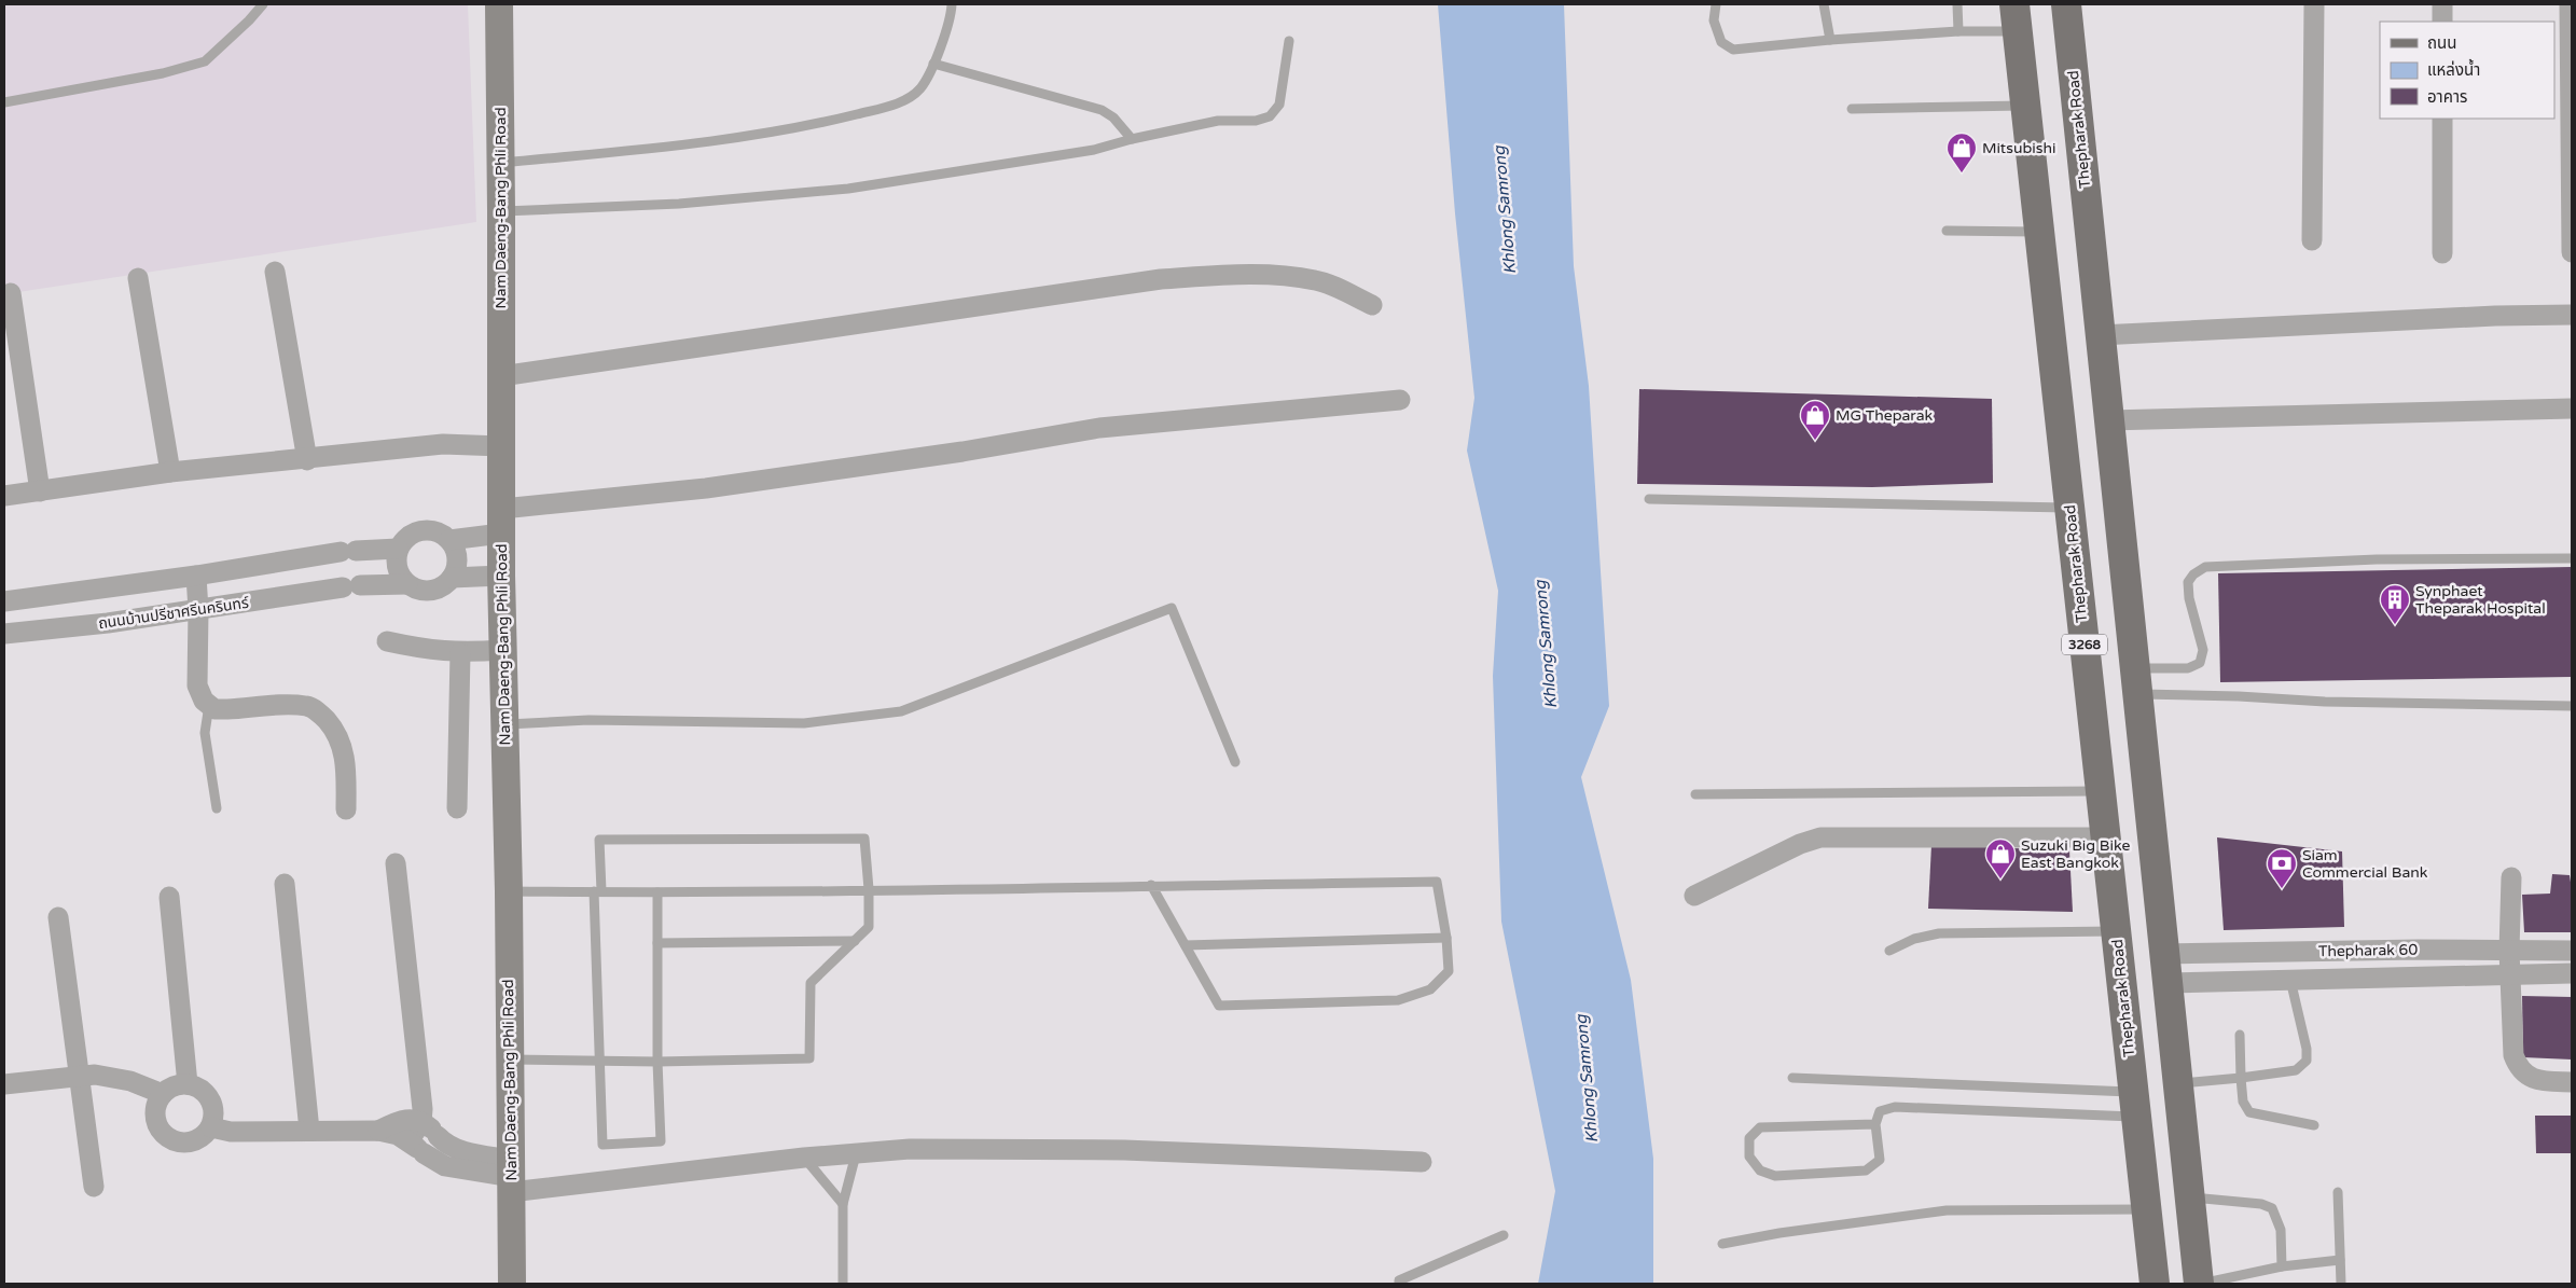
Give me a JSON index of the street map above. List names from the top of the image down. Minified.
{"streets":{"main road":["Thepharak Road","Nam Daeng-Bang Phli Road","3268"],"street":["ถนนบ้านปรีชาศรีนครินทร์","Thepharak 60"]},"crossings":[["Thepharak Road","Thepharak 60"]],"water":["Khlong Samrong"],"places":{"shop":["Mitsubishi","MG Theparak","Suzuki Big Bike East Bangkok"],"building":["Synphaet Theparak Hospital"],"bank":["Siam Commercial Bank"]},"legend":["ถนน","แหล่งน้ำ","อาคาร"]}
